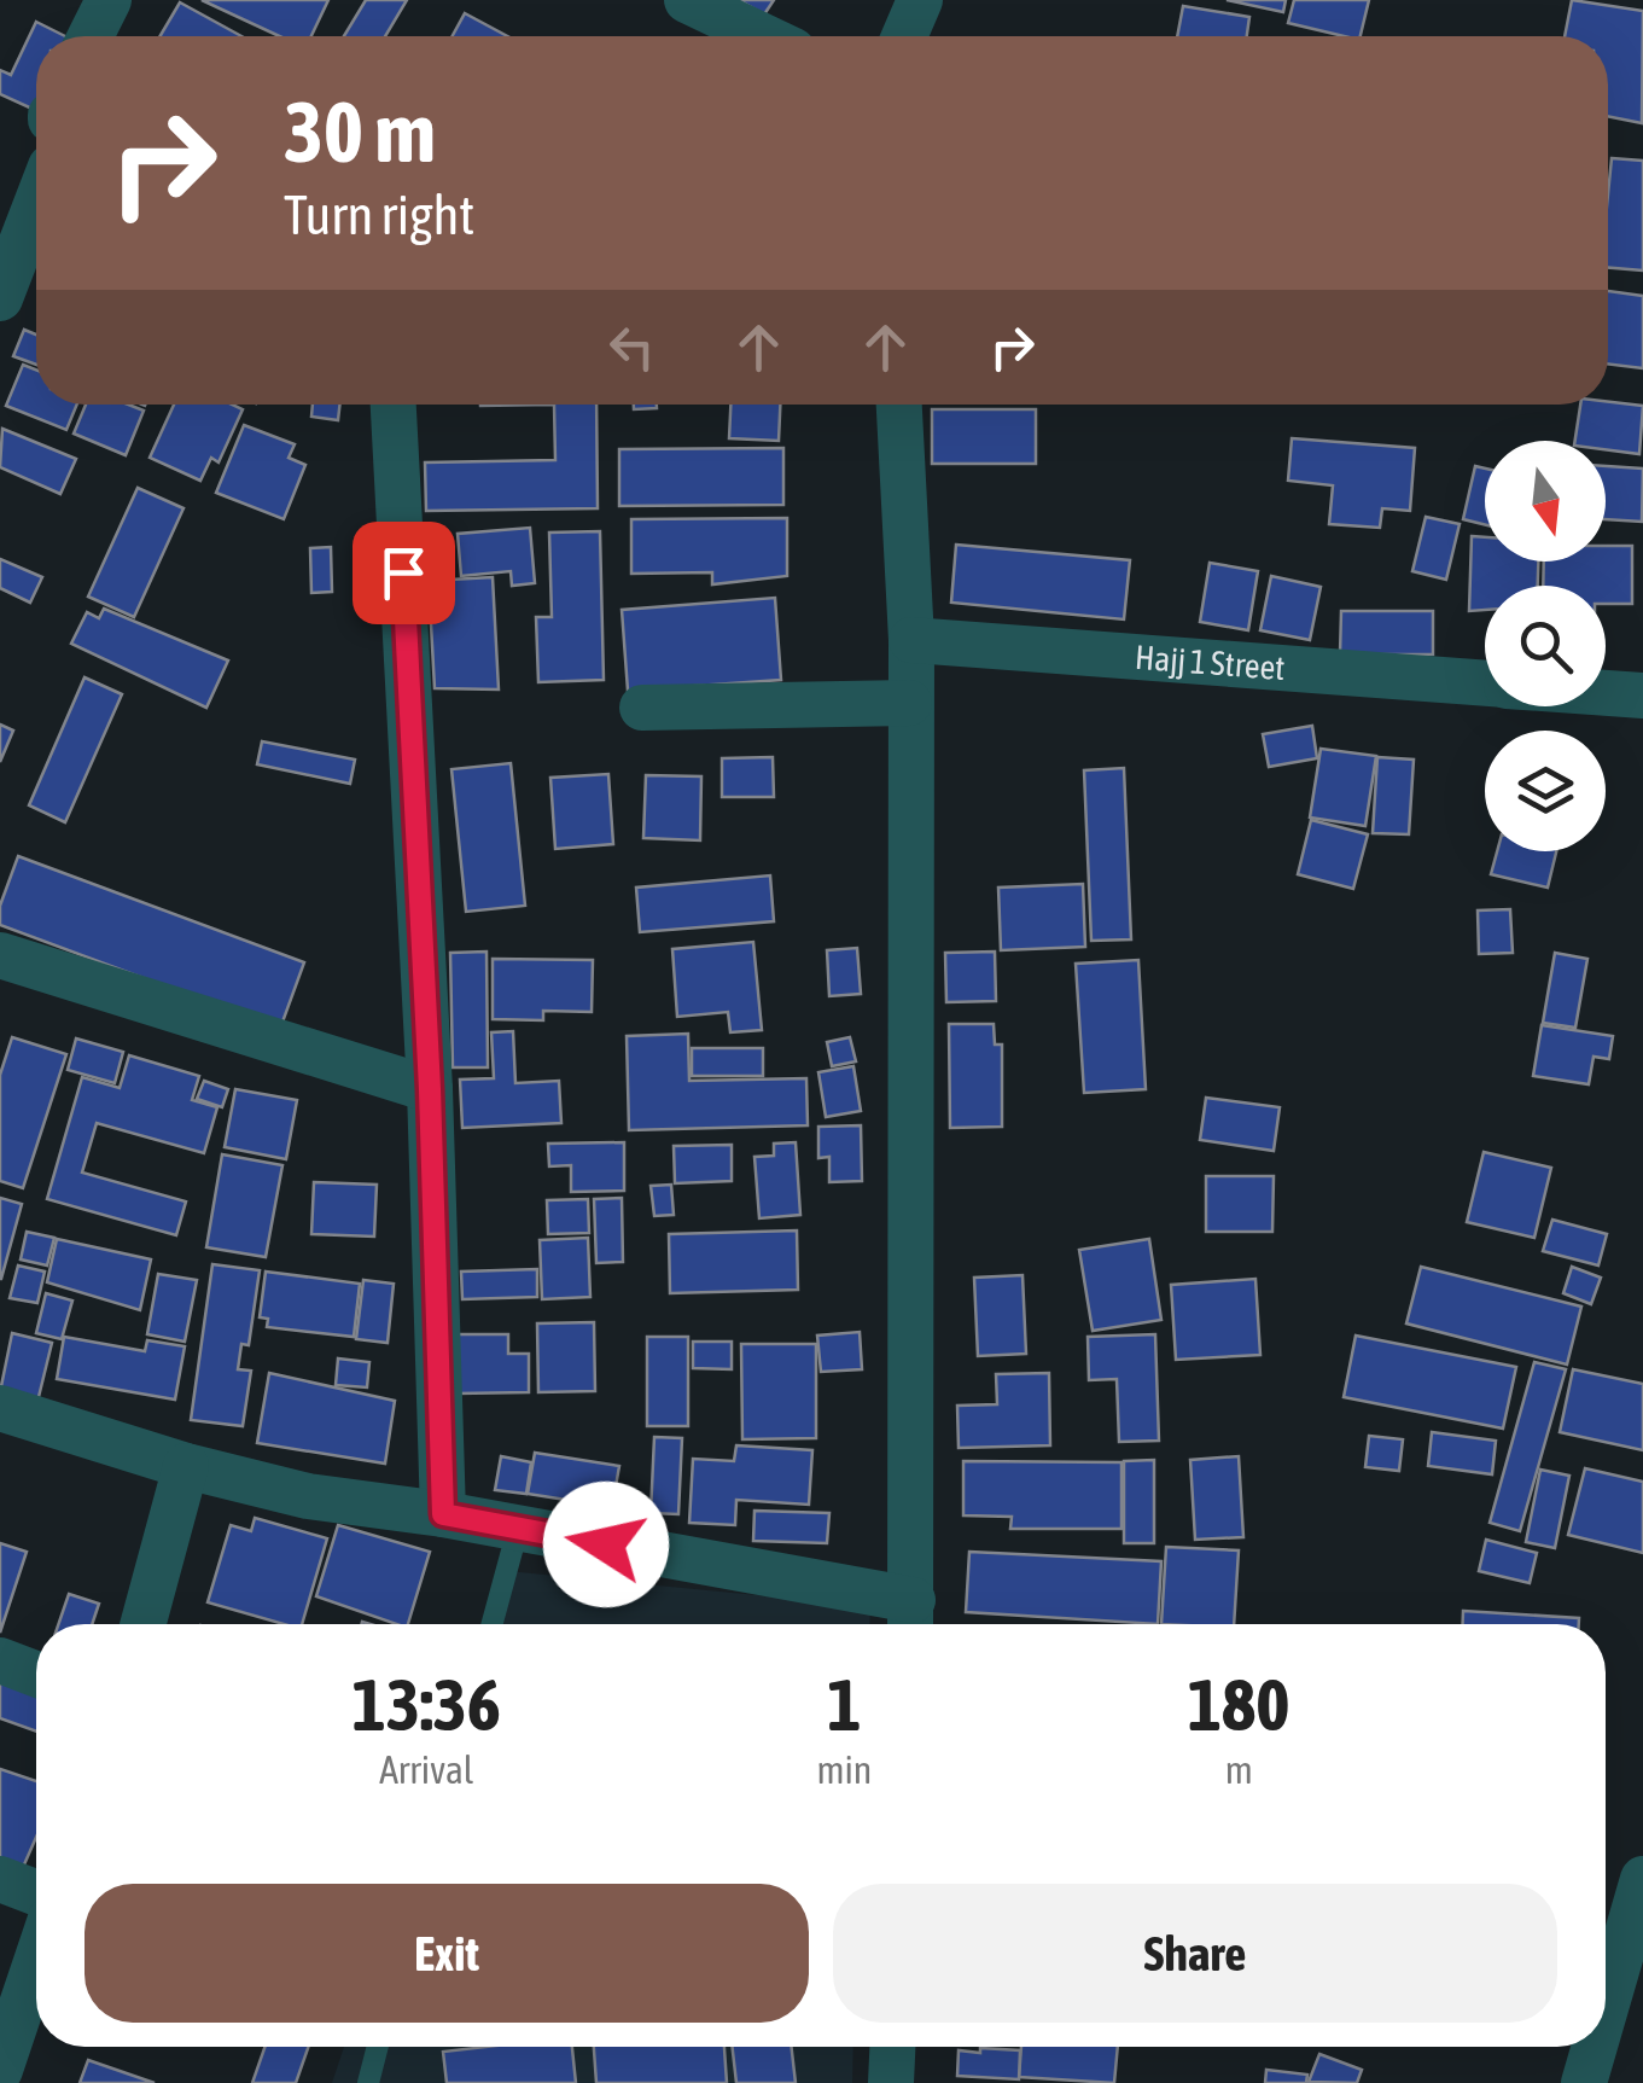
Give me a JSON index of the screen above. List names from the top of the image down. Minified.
{"streets":{"street":["Hajj 1 Street"]},"north":"bottom","page":{"turn":["30 m","Turn right"],"eta":["13:36","Arrival","1","min","180","m"],"buttons":["Exit","Share"]}}
